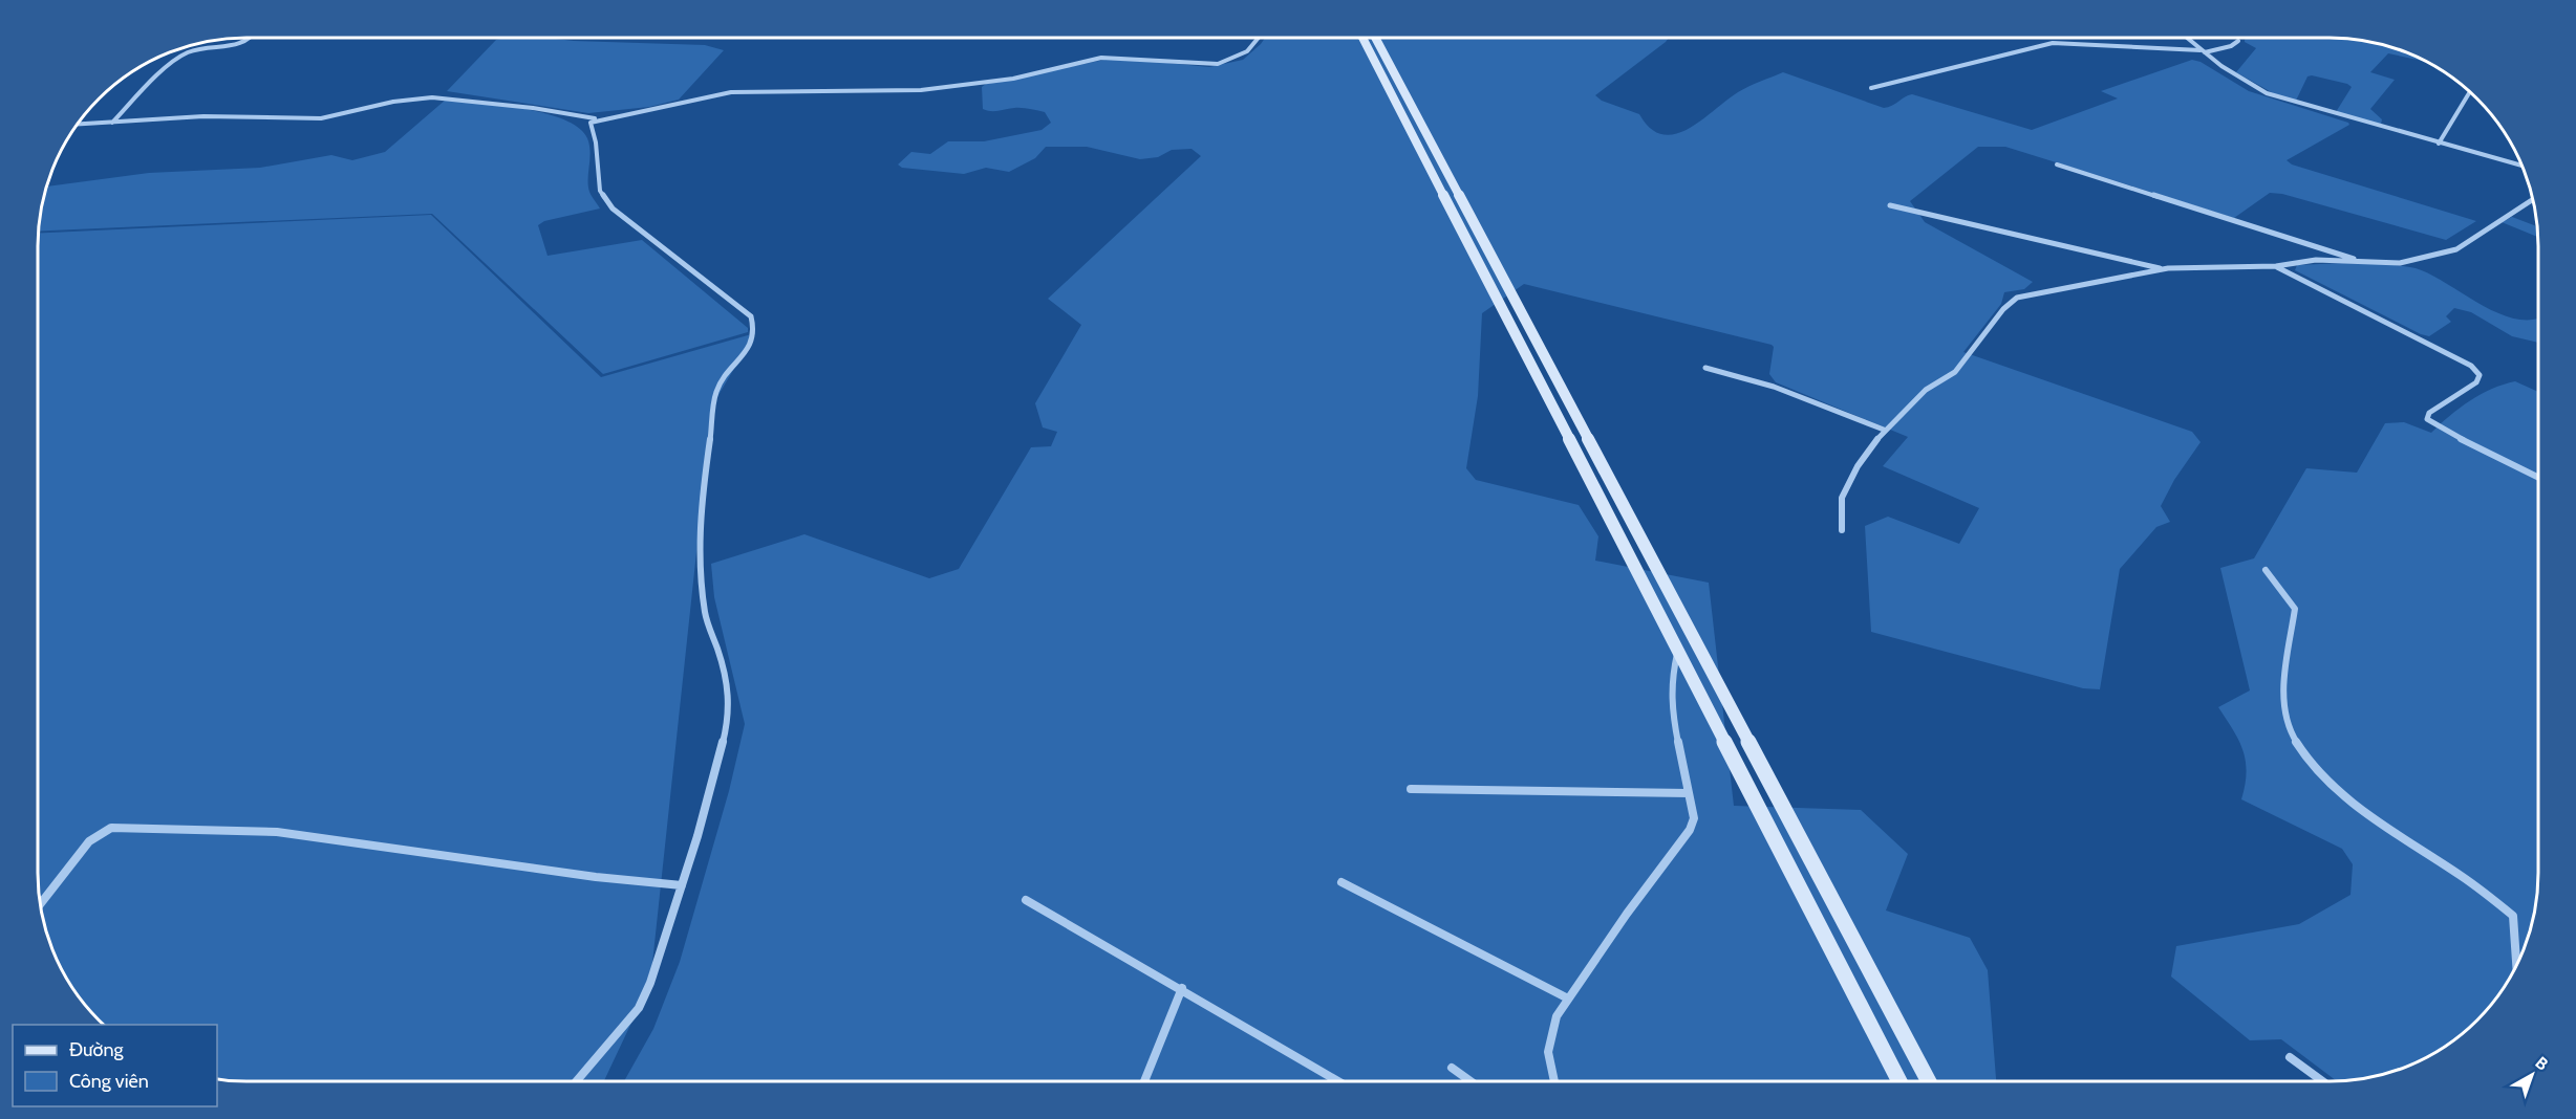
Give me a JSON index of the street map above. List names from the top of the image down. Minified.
{"legend":["Đường","Công viên"],"north":"top right"}
